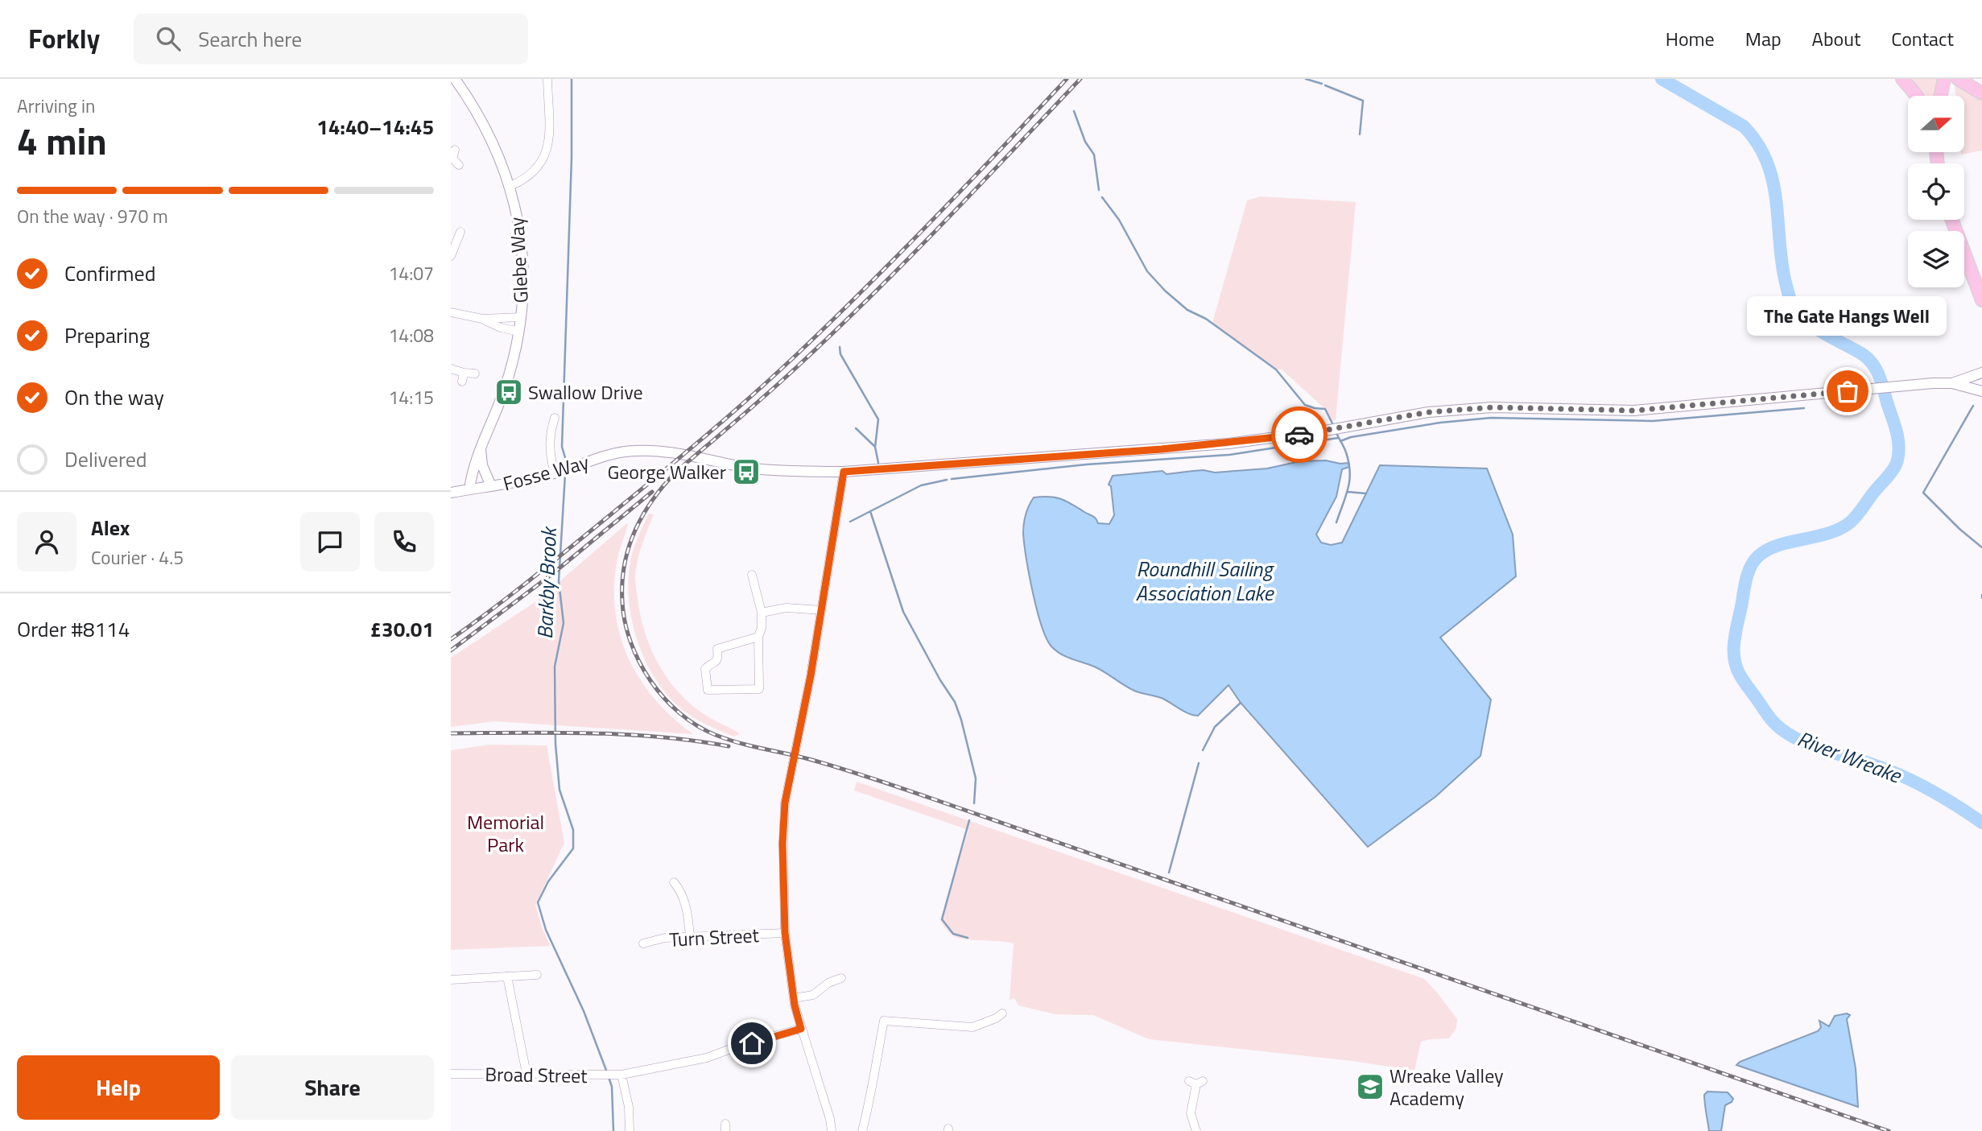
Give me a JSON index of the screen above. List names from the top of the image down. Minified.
{"streets":{"street":["Glebe Way","Fosse Way","Turn Street","Broad Street"]},"crossings":[["Glebe Way","Fosse Way"]],"water":["Roundhill Sailing Association Lake","Barkby Brook","River Wreake"],"parks":["Memorial Park"],"places":{"other":["The Gate Hangs Well"],"bus stop":["Swallow Drive","George Walker"],"school or university":["Wreake Valley Academy"]},"north":"right","page":{"header":"Forkly","search":"Search here","nav":["Home","Map","About","Contact"],"heading":["4 min","Arriving in","14:40–14:45"],"panel":["Alex","Courier · 4.5","Order #8114","£30.01"],"bar":"On the way · 970 m","list":[["Confirmed","14:07"],["Preparing","14:08"],["On the way","14:15"],"Delivered"],"bubble":"The Gate Hangs Well","buttons":["Help","Share"]}}
